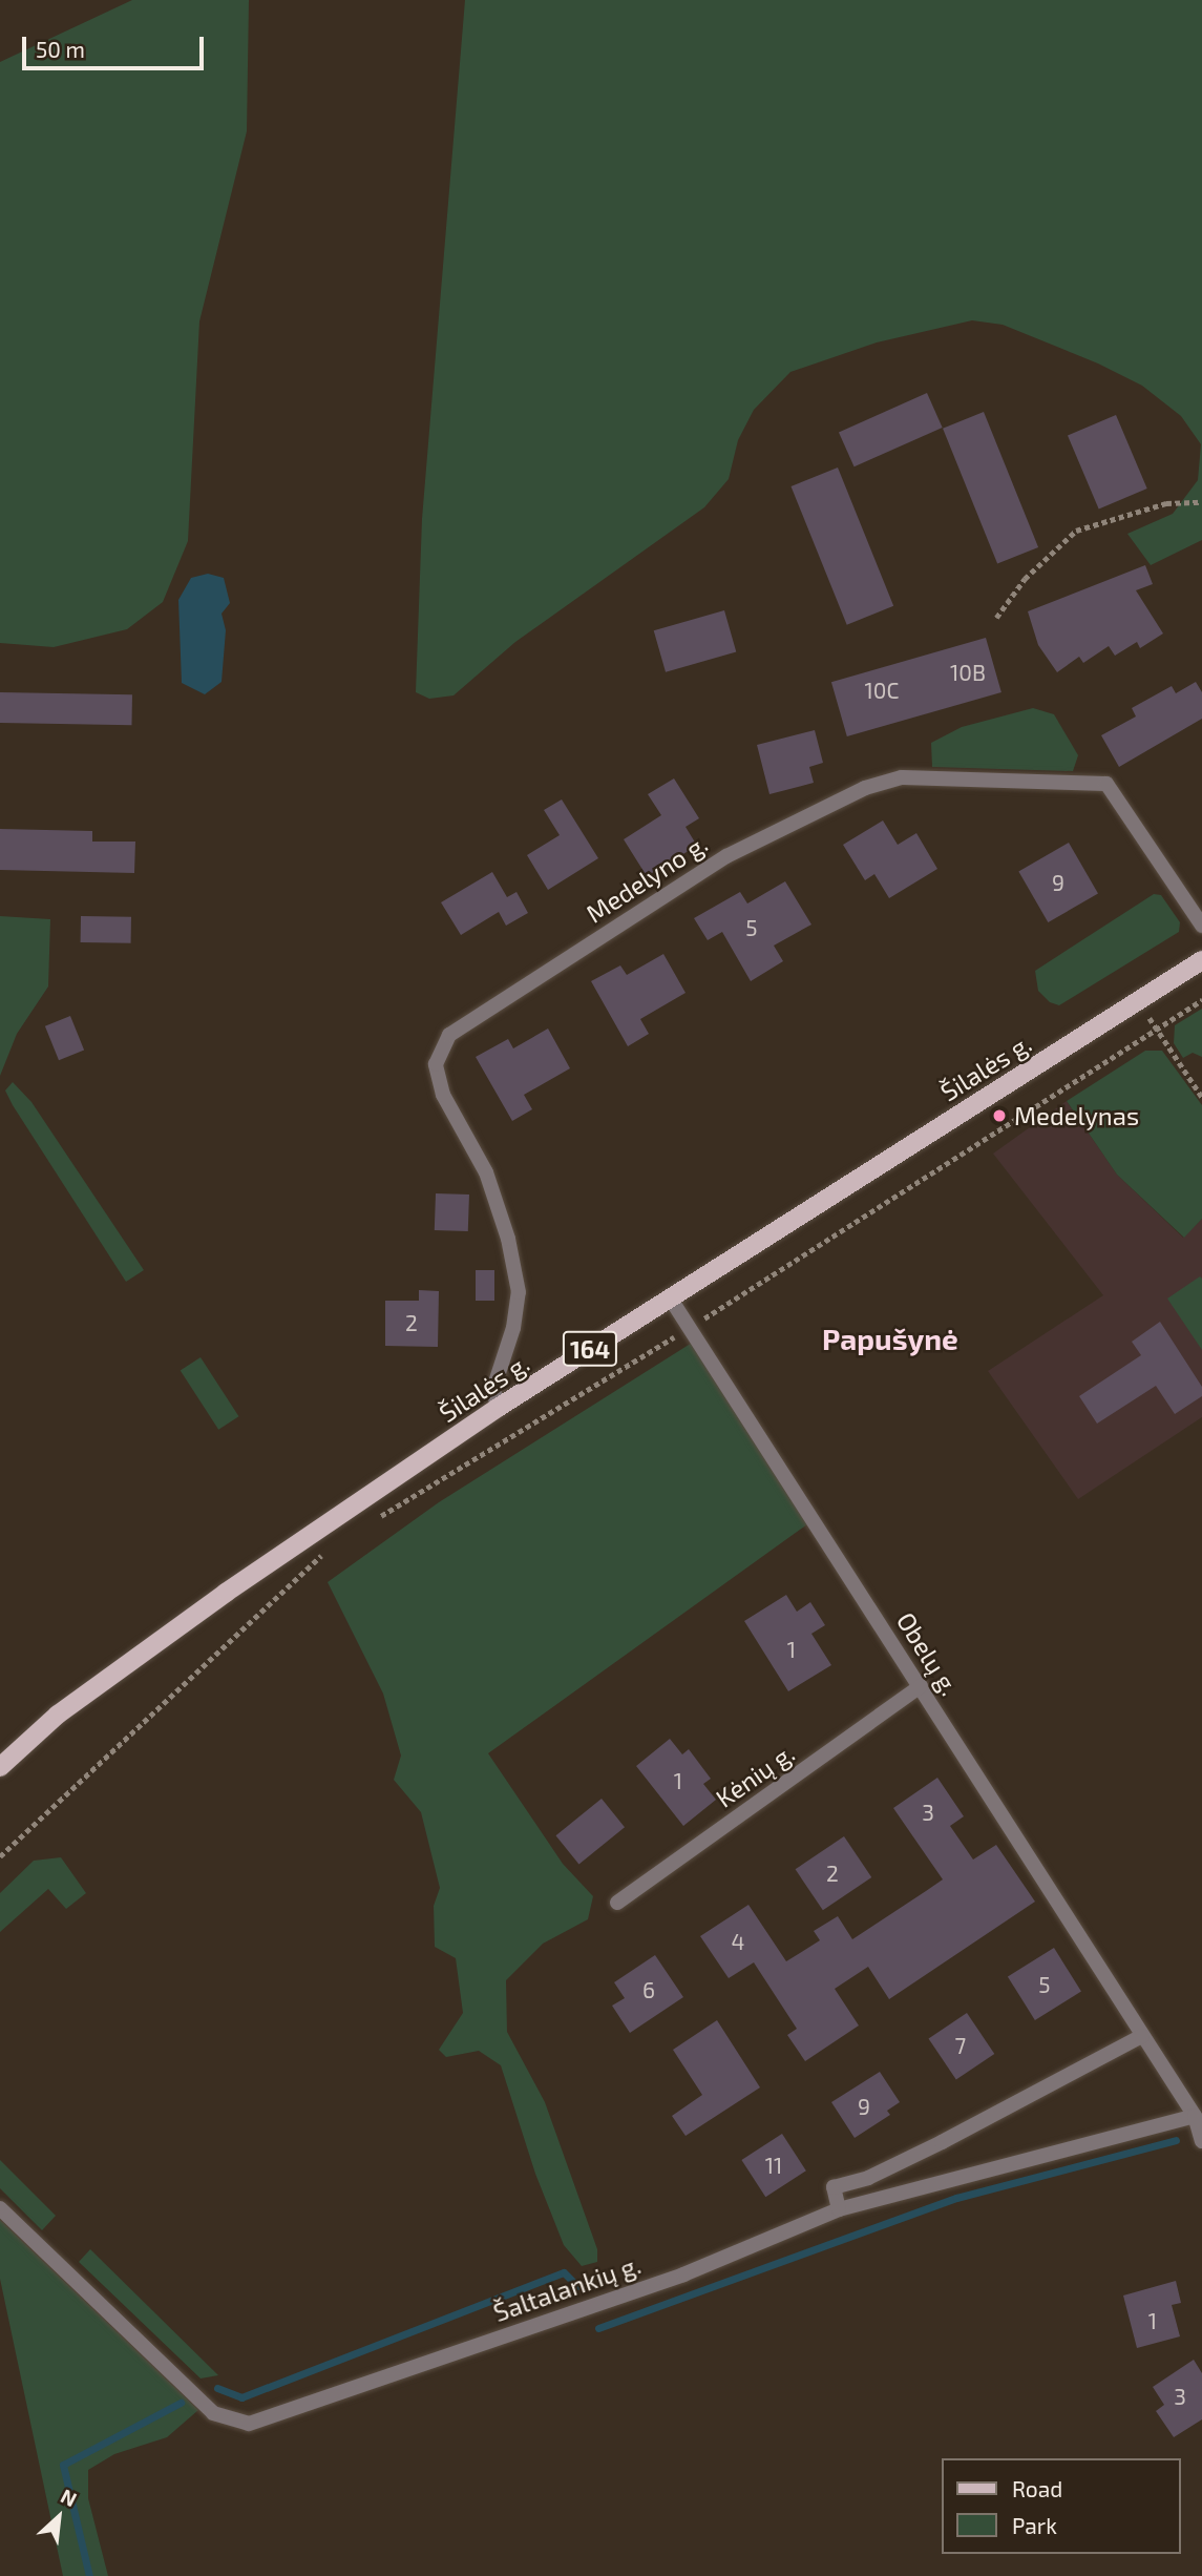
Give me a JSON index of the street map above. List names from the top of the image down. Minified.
{"streets":{"main road":["Šilalės g.","164"],"street":["Medelyno g.","Obelų g.","Kėnių g.","Šaltalankių g."]},"crossings":[["Medelyno g.","Šilalės g."],["Šilalės g.","Obelų g."],["Obelų g.","Kėnių g."],["Obelų g.","Šaltalankių g."]],"districts":["Papušynė"],"places":["Medelynas"],"house_numbers":["10B","10C","9","5","2","1","1","3","2","4","5","6","7","9","11","1","3"],"legend":["Road","Park"],"scale_bar":"50 m","north":"top right"}
